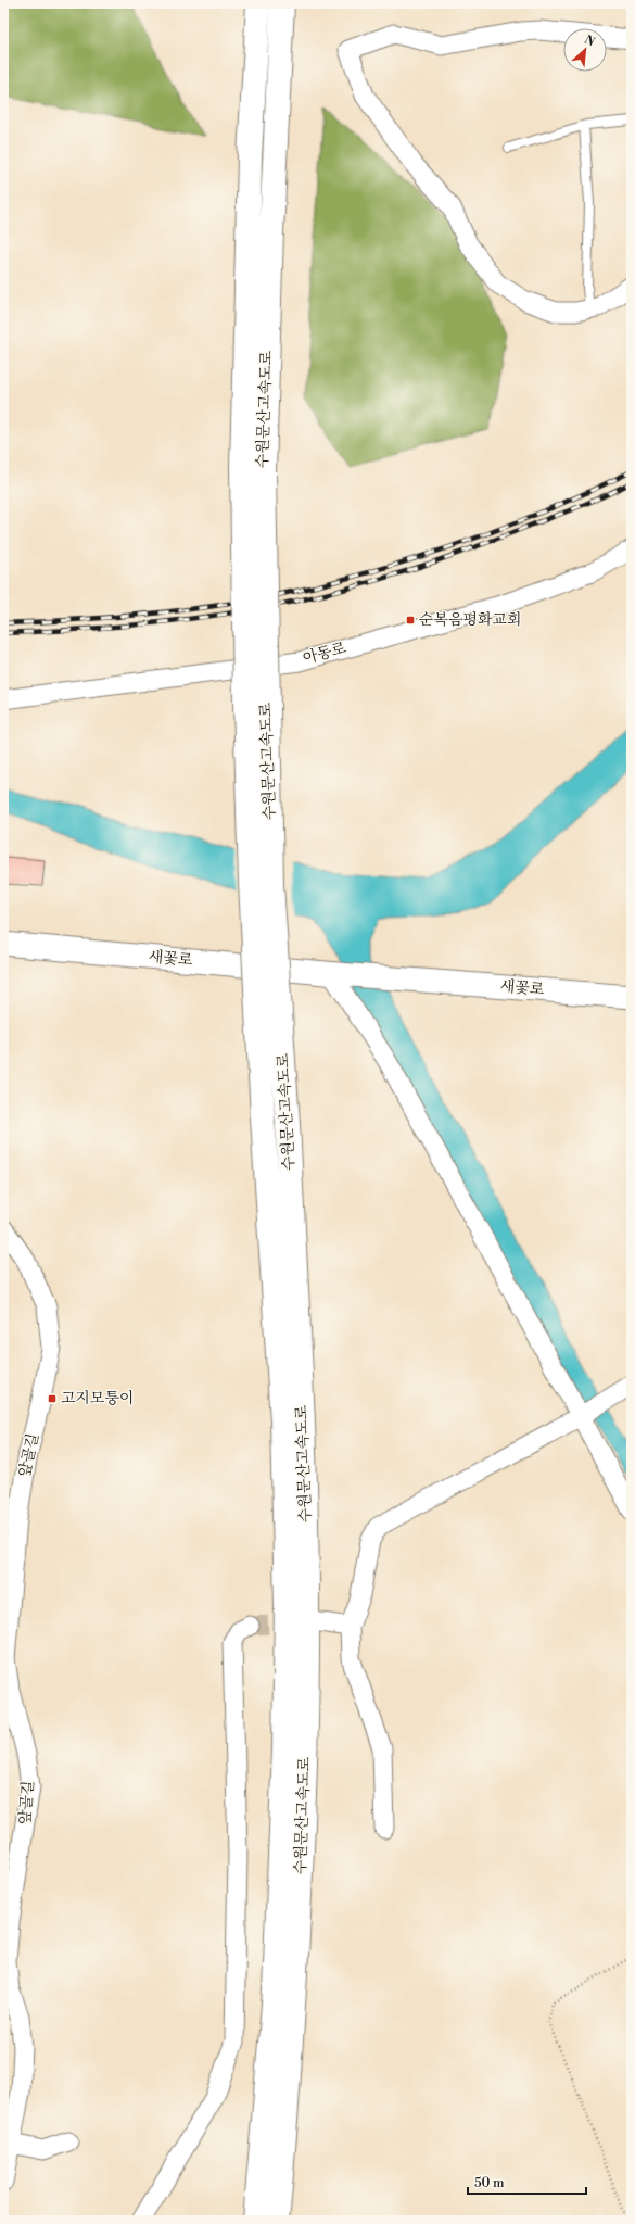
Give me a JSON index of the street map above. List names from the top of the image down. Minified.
{"streets":{"highway":["수원문산고속도로"],"street":["아동로","새꽃로","앞골길"]},"places":{"transit":["순복음평화교회","고지모퉁이"]},"scale_bar":"50 m","north":"top right"}
